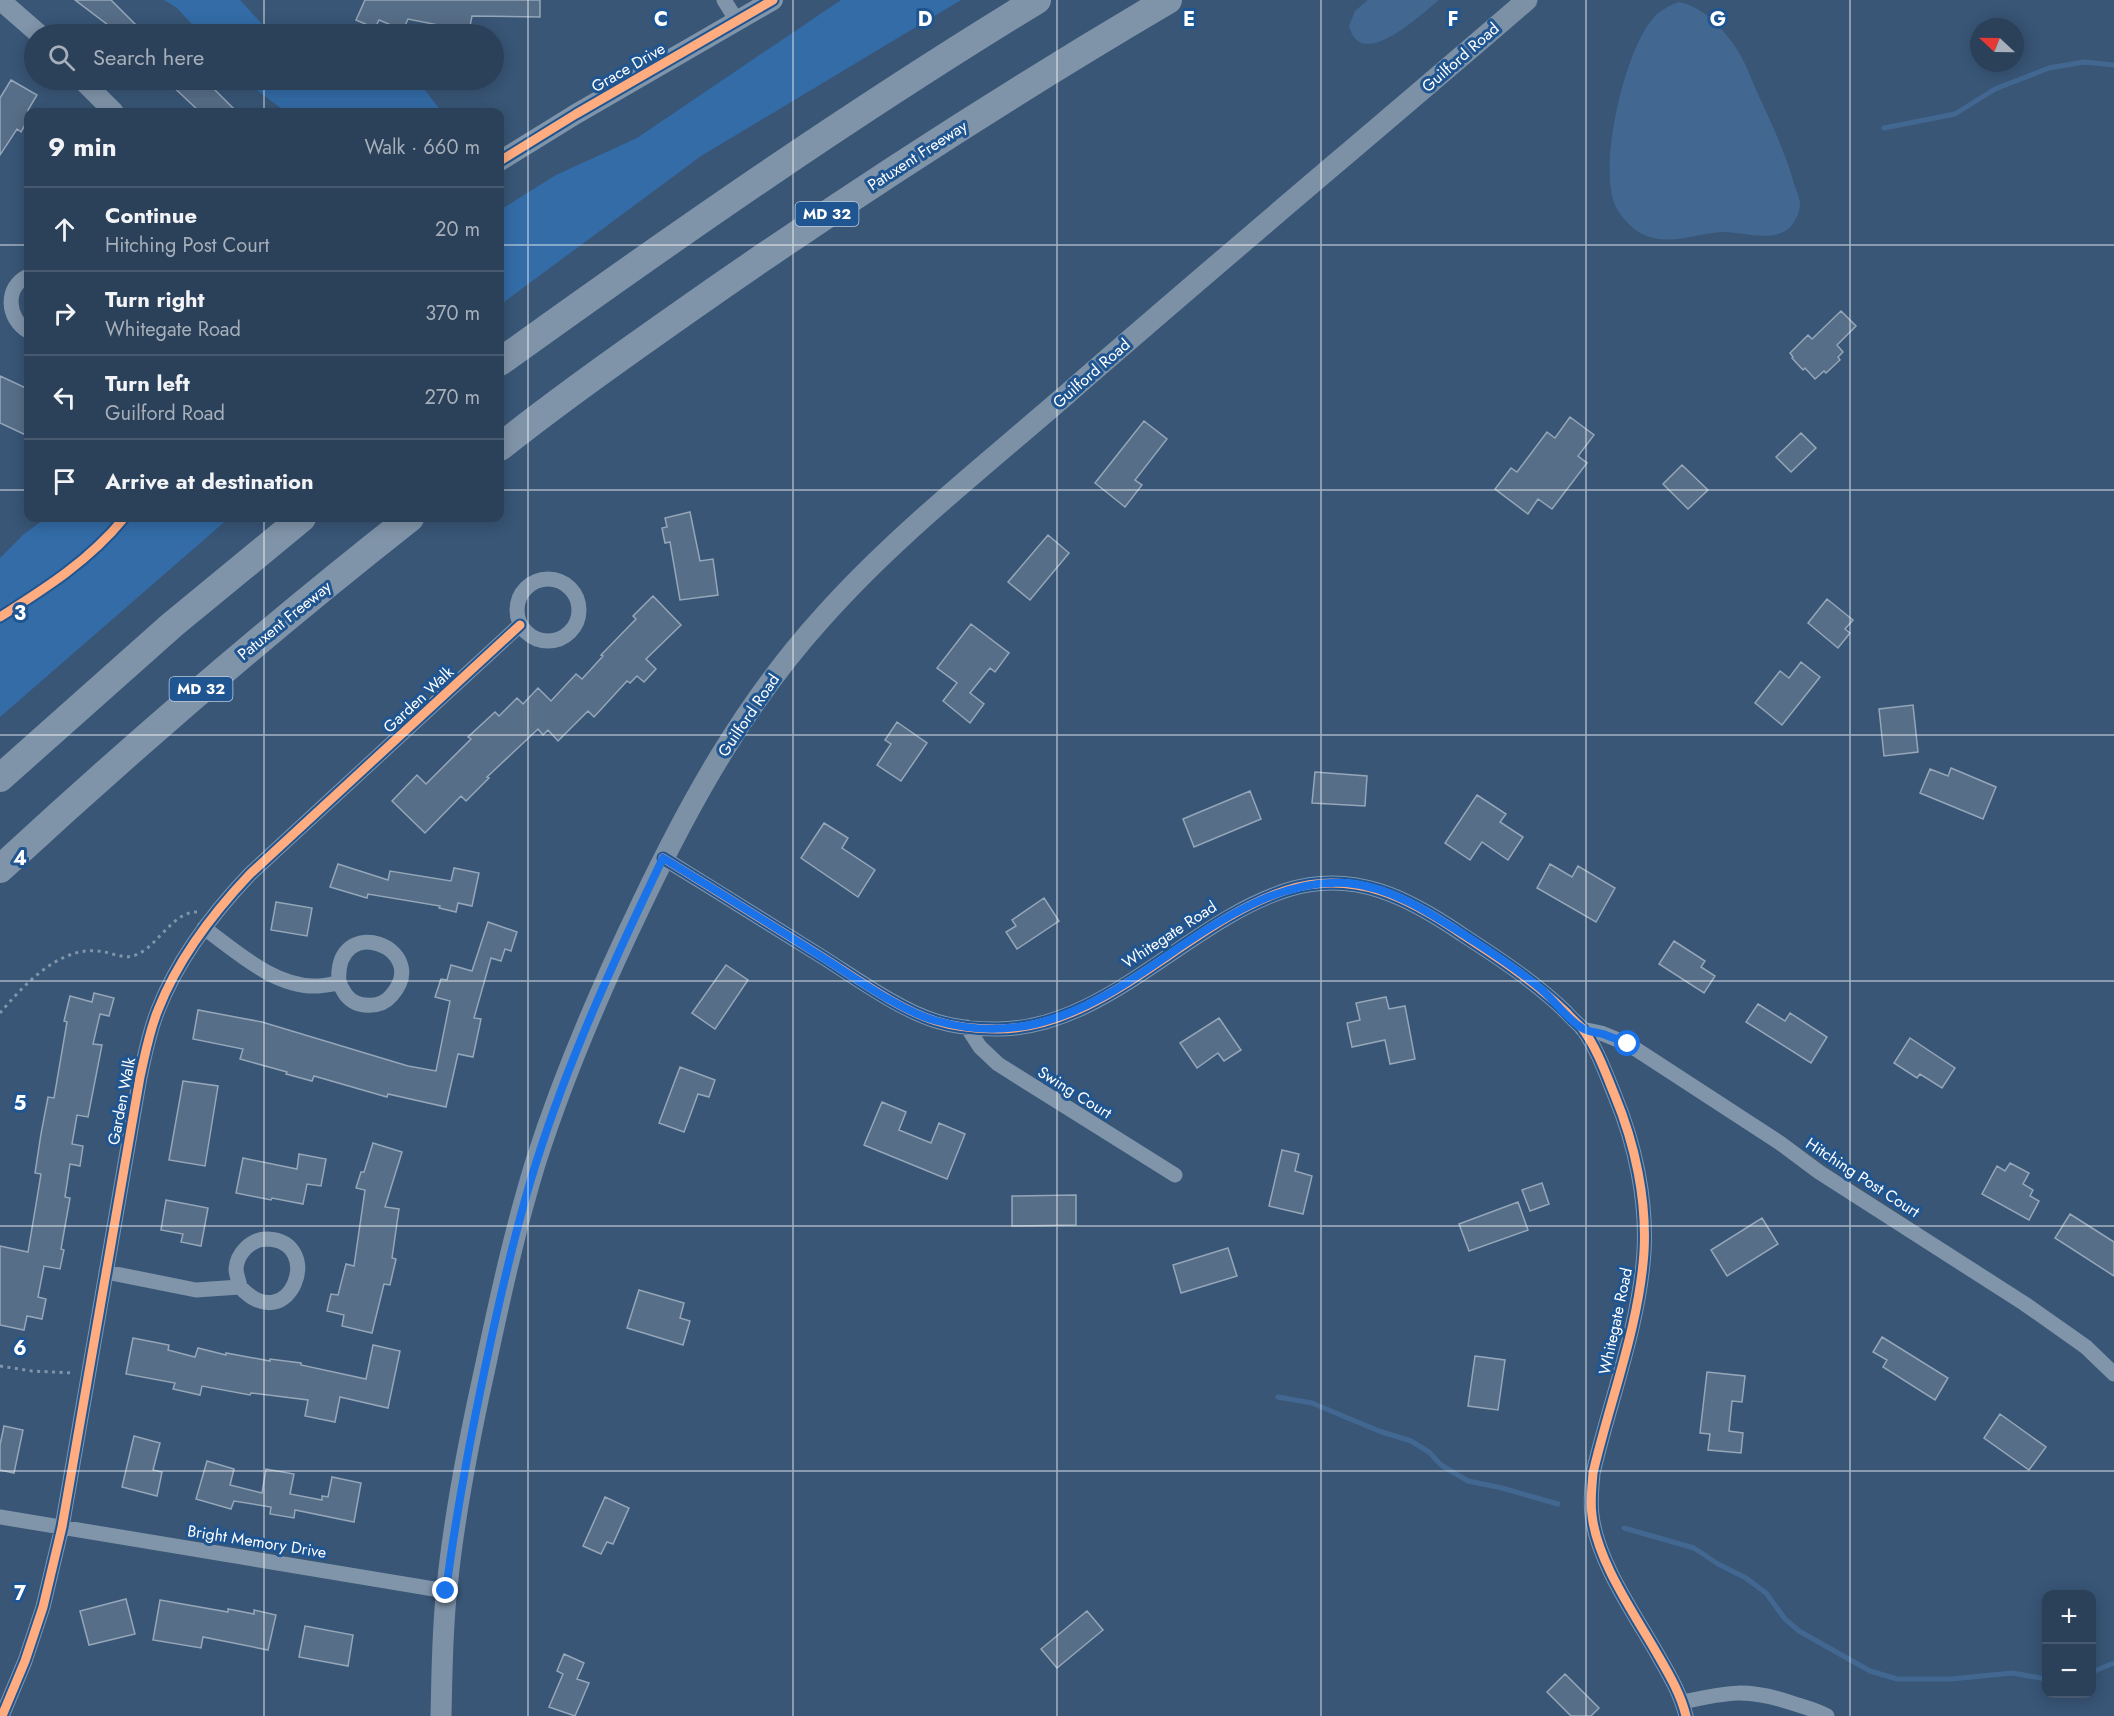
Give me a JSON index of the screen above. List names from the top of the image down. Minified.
{"streets":{"highway":["Patuxent Freeway","MD 32"],"main road":["Guilford Road"],"street":["Grace Drive","Garden Walk","Whitegate Road","Swing Court","Hitching Post Court","Bright Memory Drive"]},"crossings":[["Guilford Road","Whitegate Road"],["Guilford Road","Bright Memory Drive"],["Garden Walk","Bright Memory Drive"],["Whitegate Road","Swing Court"],["Whitegate Road","Hitching Post Court"]],"north":"left","page":{"search":"Search here","heading":["9 min","Walk · 660 m"],"list":[["Continue","Hitching Post Court","20 m"],["Turn right","Whitegate Road","370 m"],["Turn left","Guilford Road","270 m"],"Arrive at destination"],"map_buttons":["+","−"]},"grid":{"columns":["C","D","E","F","G"],"rows":["3","4","5","6","7"]}}
